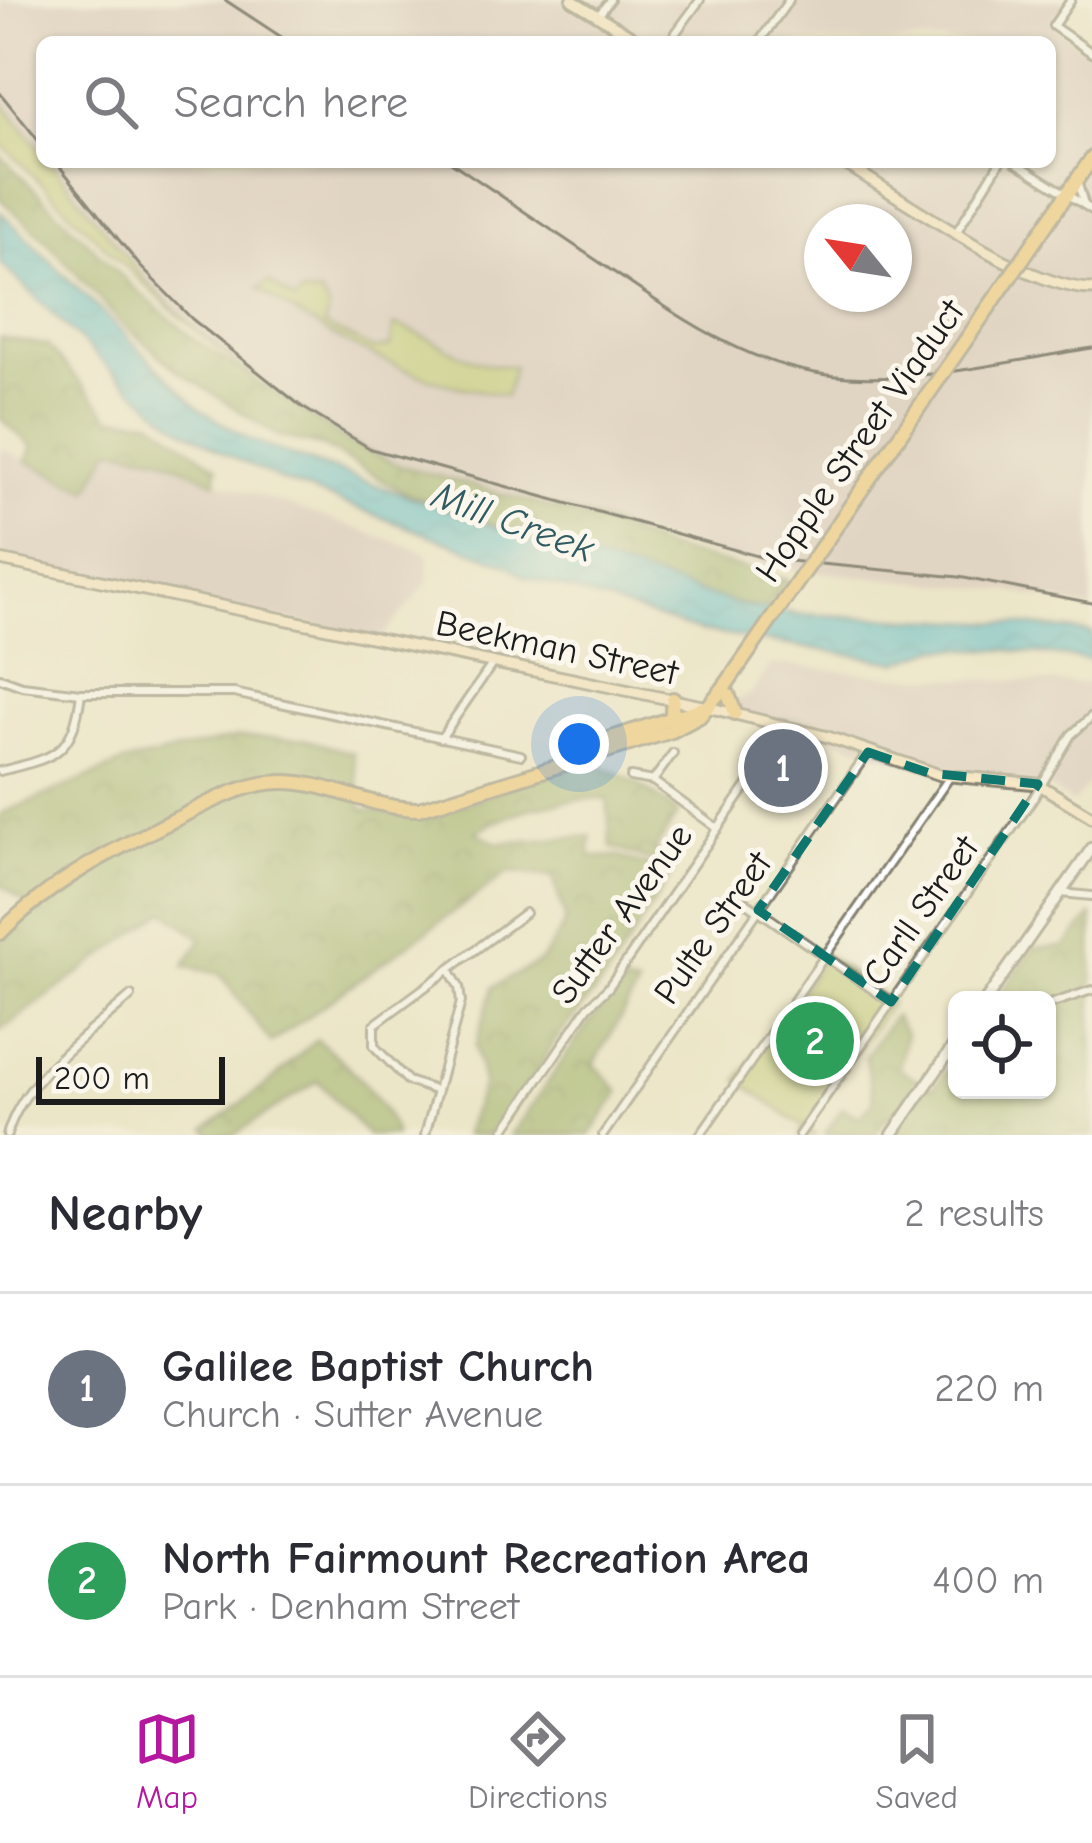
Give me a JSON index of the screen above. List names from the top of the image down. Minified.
{"streets":{"main road":["Hopple Street Viaduct","Beekman Street"],"street":["Carll Street","Sutter Avenue","Pulte Street"]},"crossings":[["Hopple Street Viaduct","Beekman Street"],["Beekman Street","Carll Street"],["Beekman Street","Sutter Avenue"],["Beekman Street","Pulte Street"]],"water":["Mill Creek"],"scale_bar":"200 m","north":"top left","page":{"search":"Search here","pins":["1","2"],"scale":"200 m","heading":["Nearby","2 results"],"list":[{"mark":"1","name":"Galilee Baptist Church","note":"Church · Sutter Avenue","value":"220 m"},{"mark":"2","name":"North Fairmount Recreation Area","note":"Park · Denham Street","value":"400 m"}],"nav":["Map","Directions","Saved"]}}
